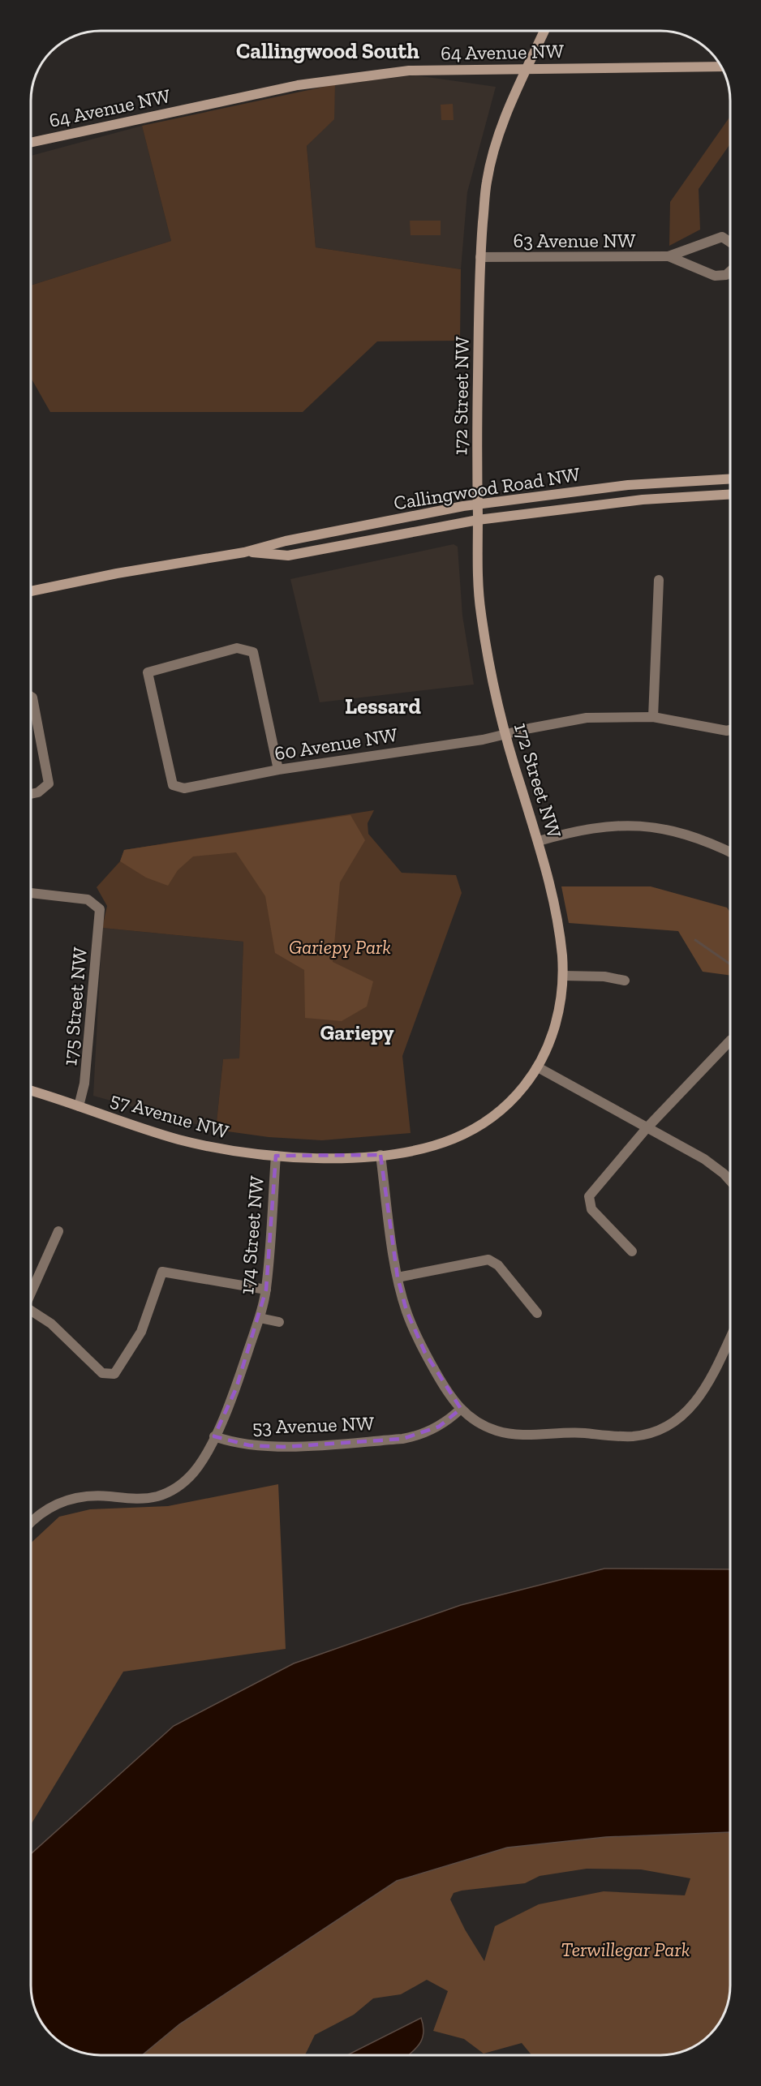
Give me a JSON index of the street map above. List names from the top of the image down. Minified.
{"streets":{"street":["64 Avenue NW","63 Avenue NW","172 Street NW","Callingwood Road NW","60 Avenue NW","175 Street NW","57 Avenue NW","174 Street NW","53 Avenue NW"]},"crossings":[["64 Avenue NW","172 Street NW"],["63 Avenue NW","172 Street NW"],["172 Street NW","Callingwood Road NW"],["172 Street NW","60 Avenue NW"],["172 Street NW","57 Avenue NW"],["175 Street NW","57 Avenue NW"],["57 Avenue NW","174 Street NW"],["174 Street NW","53 Avenue NW"]],"districts":["Callingwood South","Lessard","Gariepy"],"parks":["Gariepy Park","Terwillegar Park"]}
